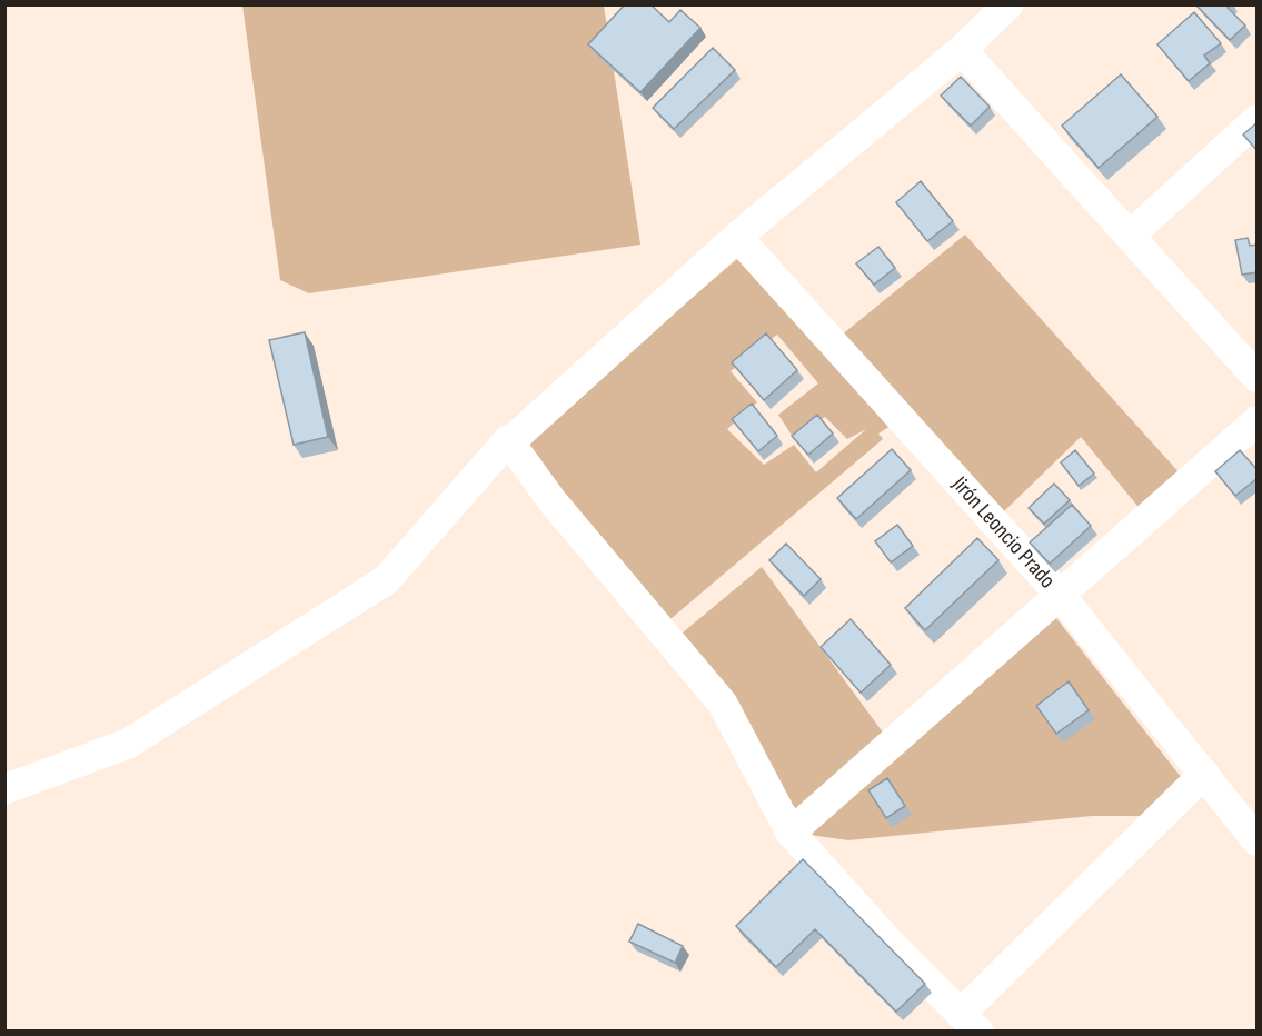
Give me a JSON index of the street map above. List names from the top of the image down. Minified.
{"streets":{"street":["Jirón Leoncio Prado"]}}
